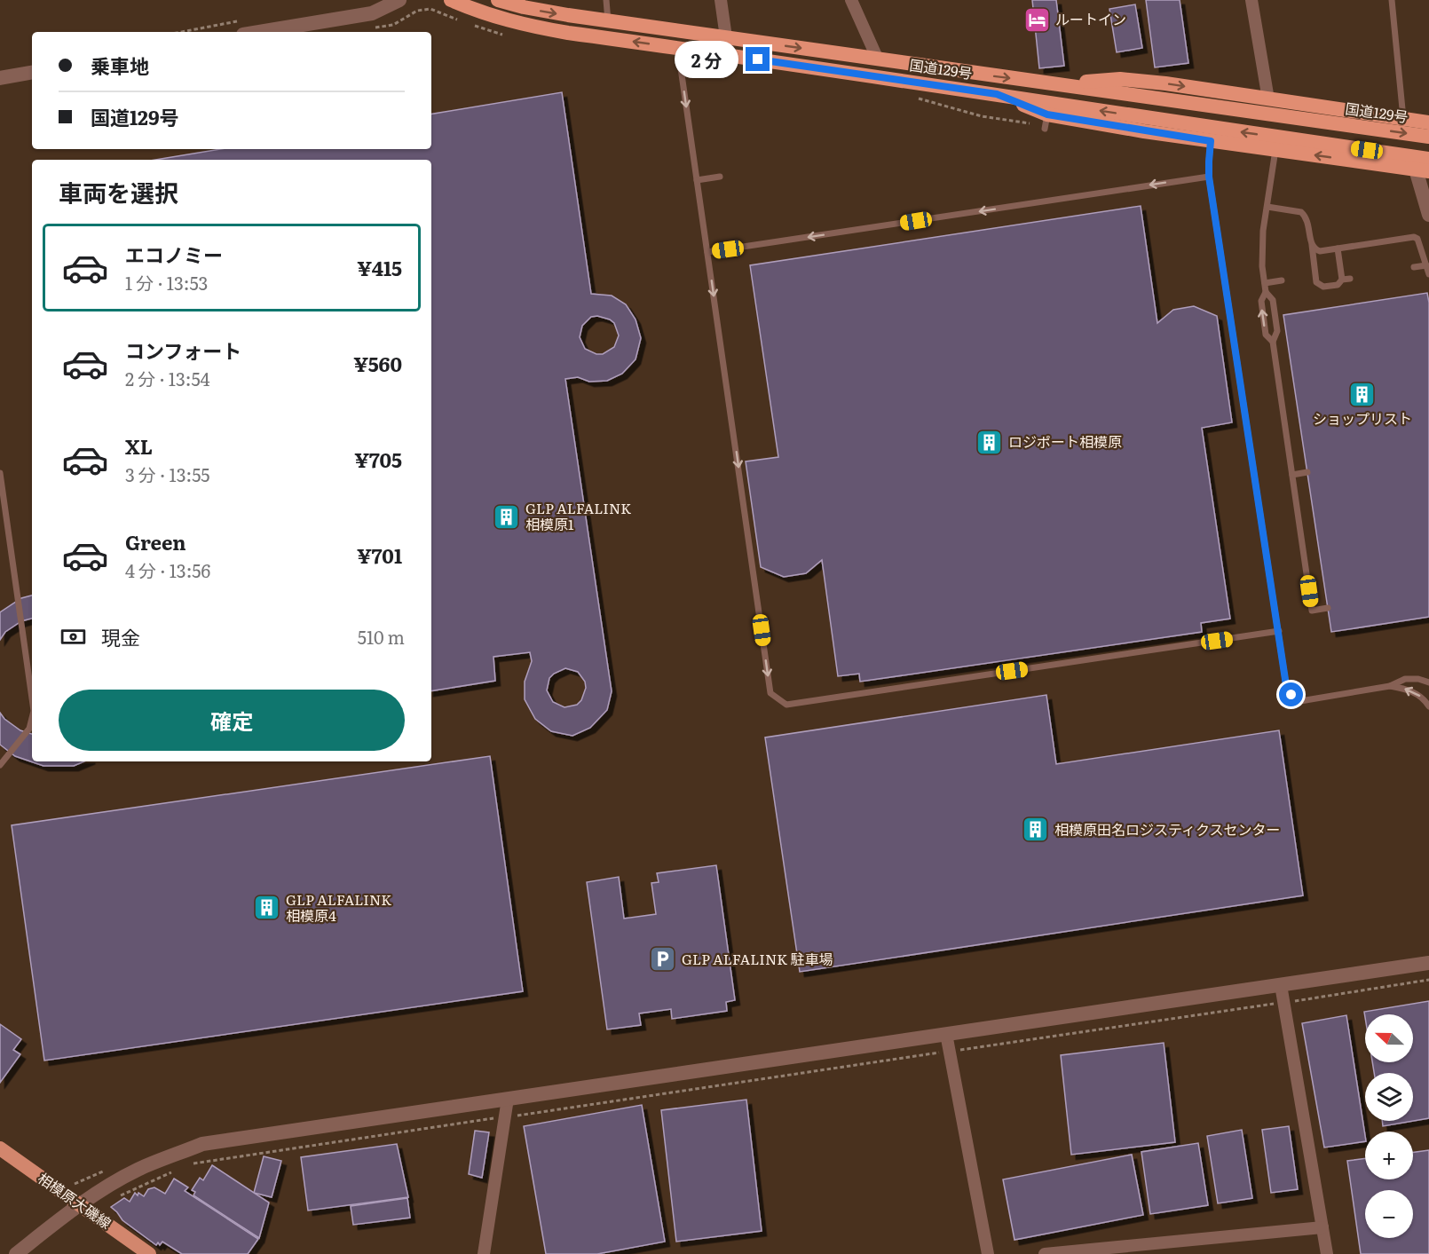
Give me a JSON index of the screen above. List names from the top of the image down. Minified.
{"streets":{"highway":["国道129号"],"main road":["相模原大磯線"]},"places":{"hotel":["ルートイン"],"building":["ショップリスト","ロジポート相模原","GLP ALFALINK 相模原1","相模原田名ロジスティクスセンター","GLP ALFALINK 相模原4"],"parking":["GLP ALFALINK 駐車場"]},"north":"left","page":{"banner":["乗車地","国道129号"],"bubble":"2 分","heading":"車両を選択","list":[{"name":"エコノミー","note":"1 分 · 13:53","value":"¥415"},{"name":"コンフォート","note":"2 分 · 13:54","value":"¥560"},{"name":"XL","note":"3 分 · 13:55","value":"¥705"},{"name":"Green","note":"4 分 · 13:56","value":"¥701"}],"pay":["現金","510 m"],"buttons":"確定","map_buttons":["+","−"]}}
